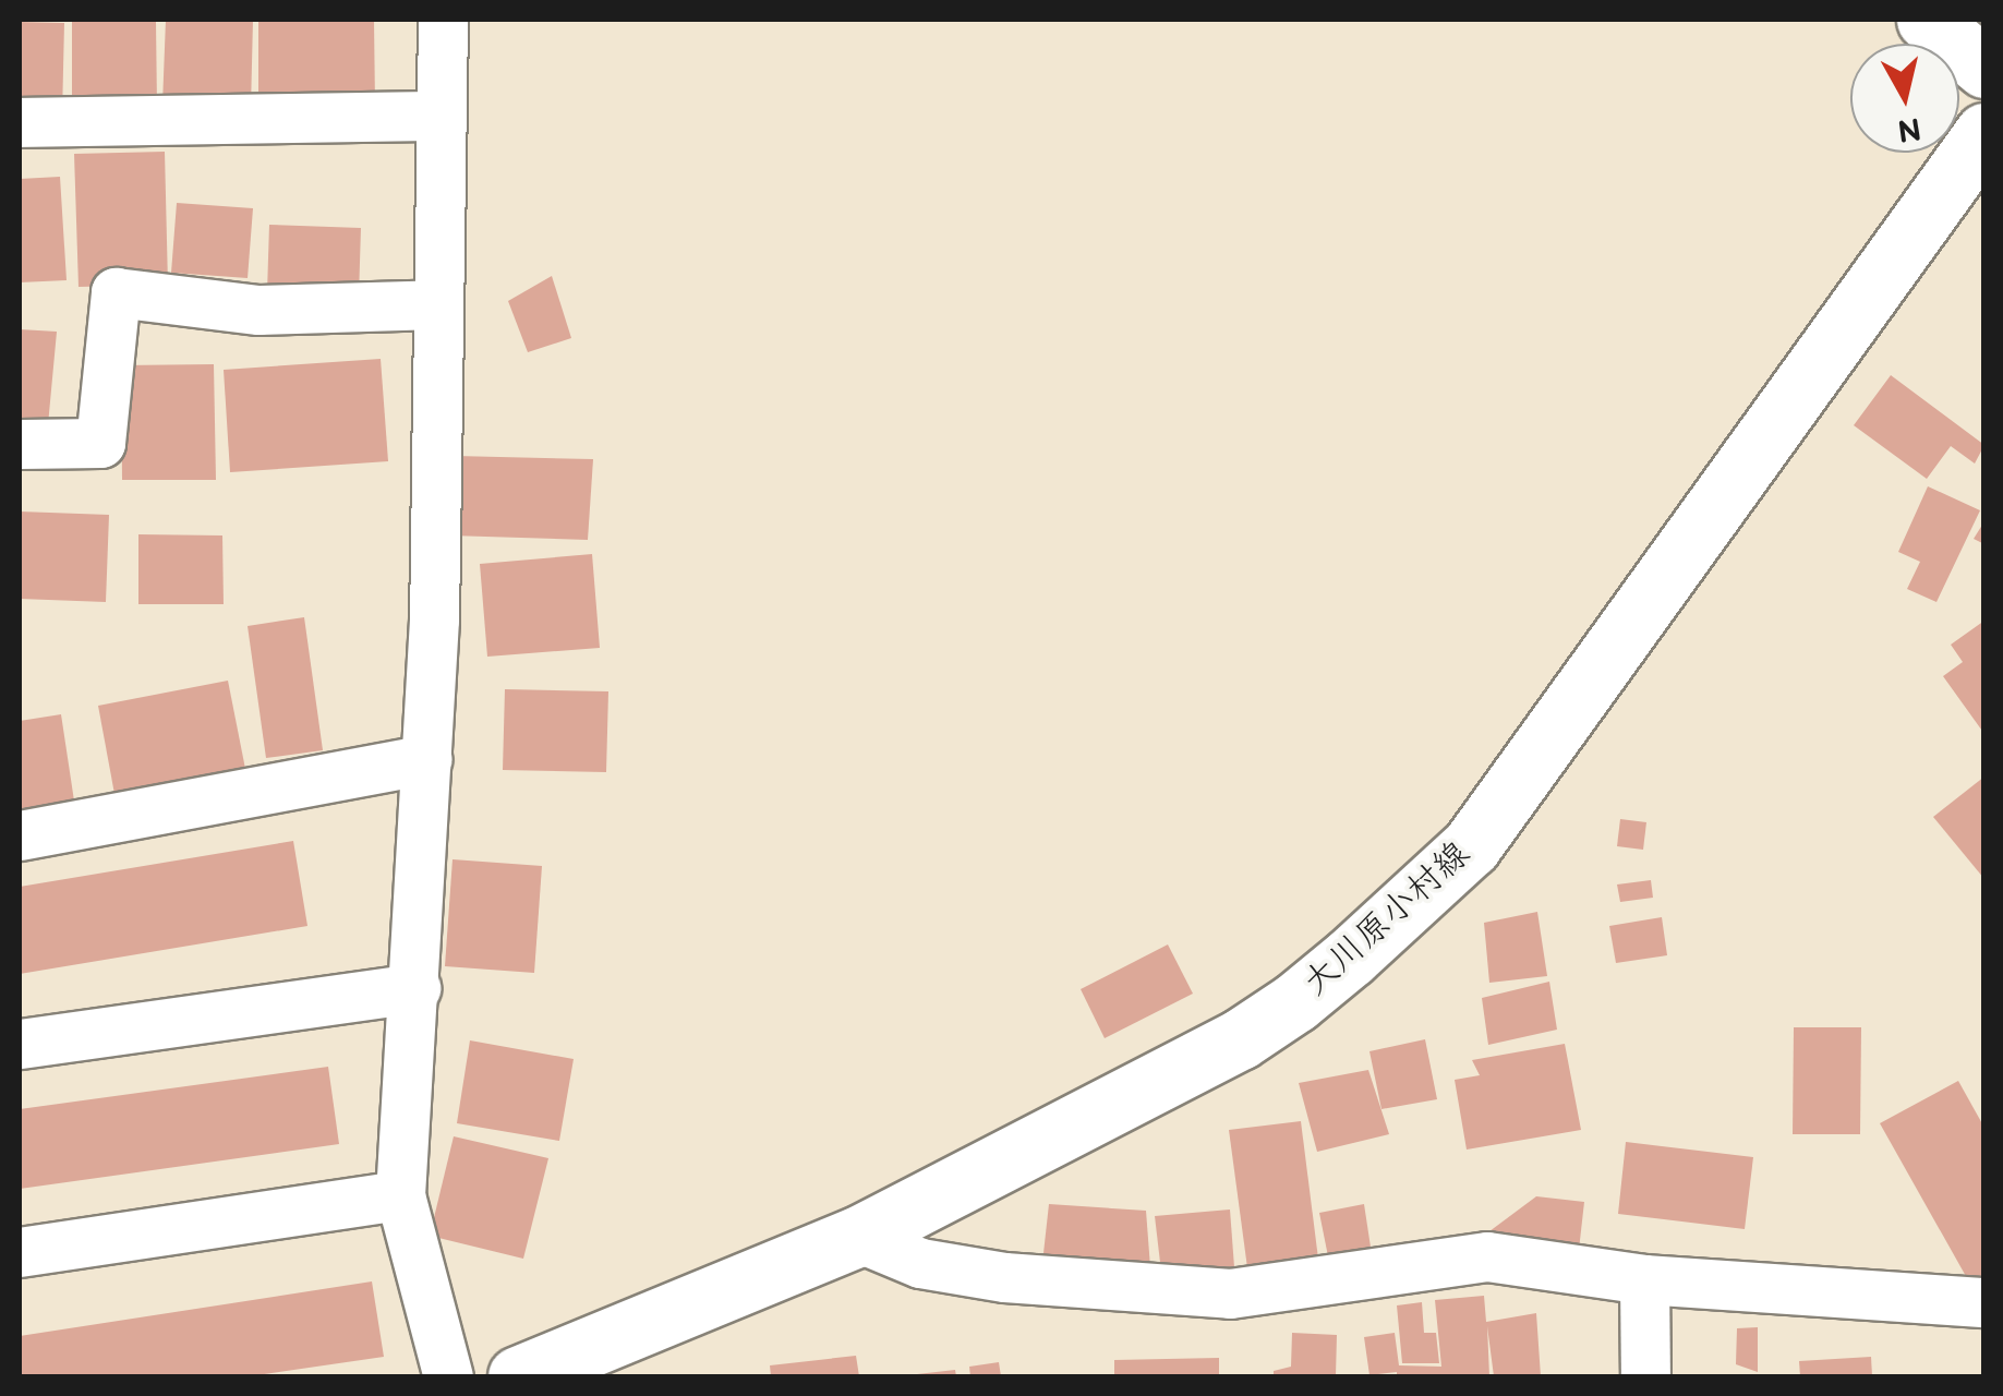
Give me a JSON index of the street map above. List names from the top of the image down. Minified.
{"streets":{"main road":["大川原小村線"]},"north":"bottom"}
